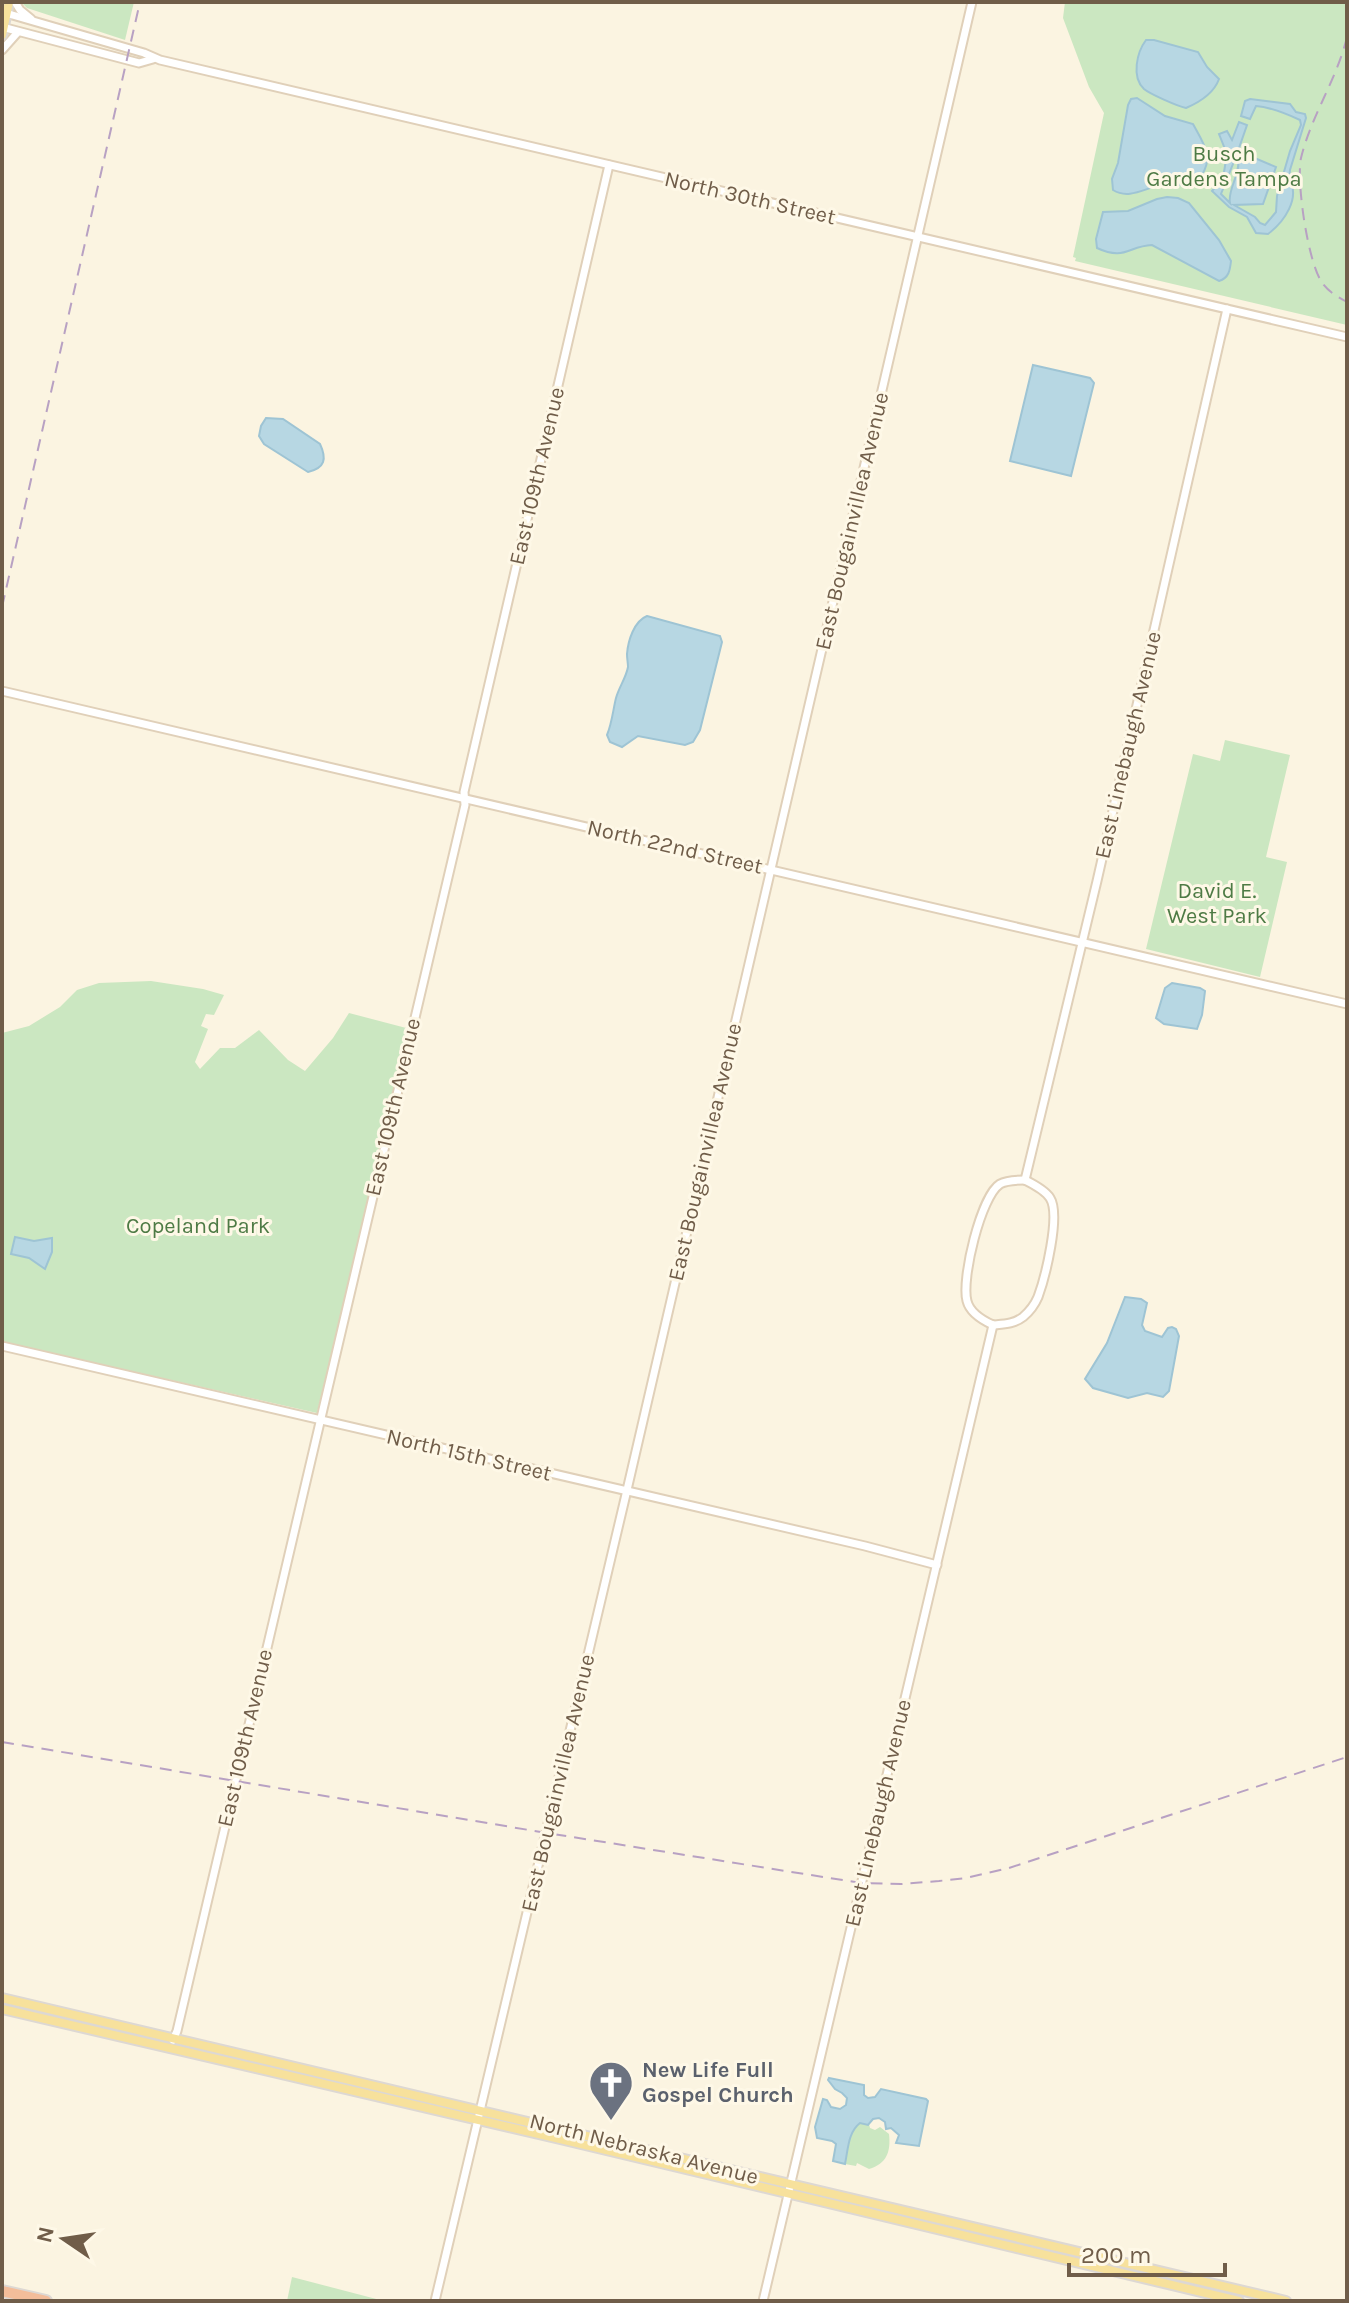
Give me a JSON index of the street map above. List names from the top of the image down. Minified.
{"streets":{"main road":["North Nebraska Avenue"],"street":["North 30th Street","East 109th Avenue","East Bougainvillea Avenue","East Linebaugh Avenue","North 22nd Street","North 15th Street"]},"crossings":[["North 30th Street","East 109th Avenue"],["North 30th Street","East Bougainvillea Avenue"],["North 30th Street","East Linebaugh Avenue"],["East 109th Avenue","North 22nd Street"],["East 109th Avenue","North 15th Street"],["East 109th Avenue","North Nebraska Avenue"],["East Bougainvillea Avenue","North 22nd Street"],["East Bougainvillea Avenue","North 15th Street"],["East Bougainvillea Avenue","North Nebraska Avenue"],["East Linebaugh Avenue","North 22nd Street"],["East Linebaugh Avenue","North 15th Street"],["East Linebaugh Avenue","North Nebraska Avenue"]],"parks":["Busch Gardens Tampa","David E. West Park","Copeland Park"],"places":{"church":["New Life Full Gospel Church"]},"scale_bar":"200 m","north":"left"}
